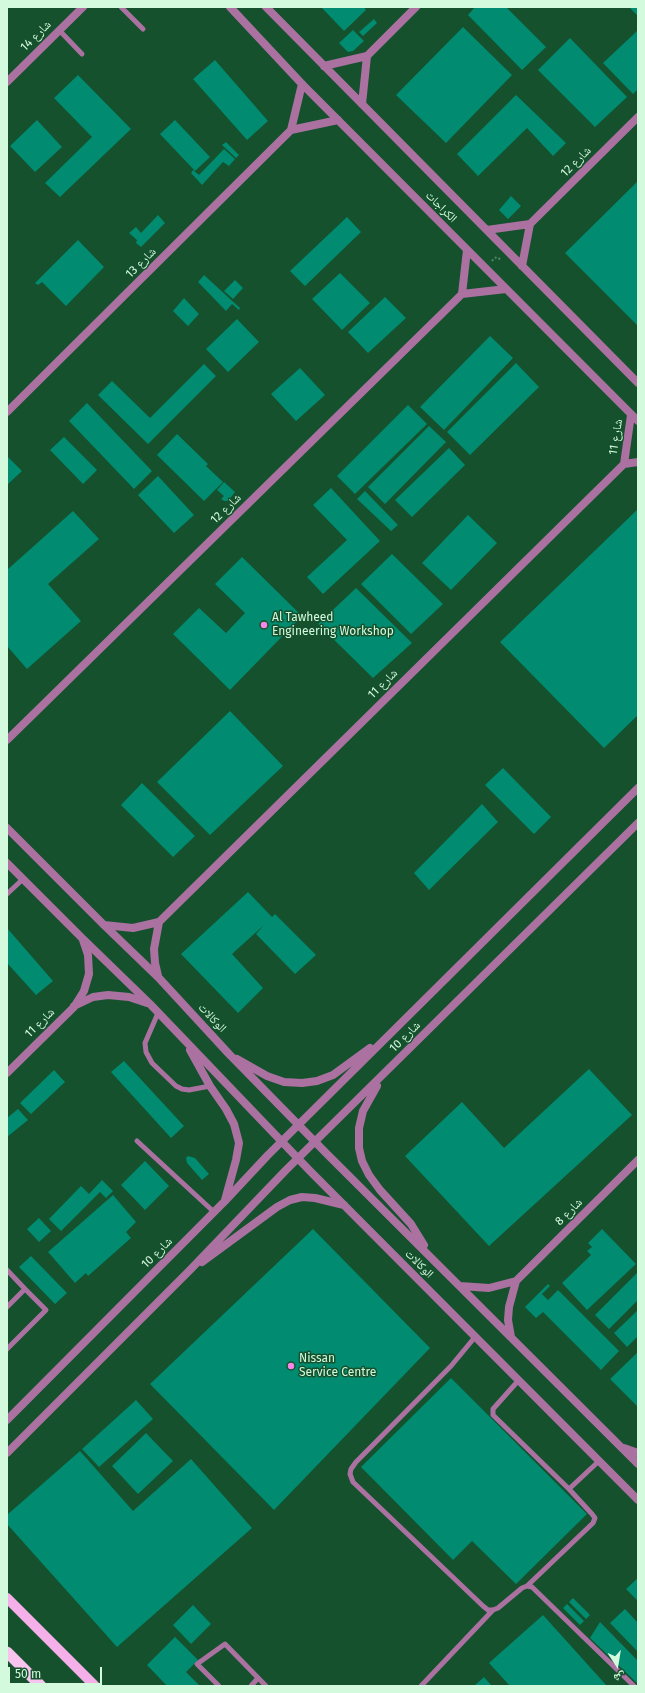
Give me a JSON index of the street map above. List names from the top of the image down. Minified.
{"streets":{"street":["شارع 14","شارع 12","الكراجات","شارع 13","شارع 11","الوكالات","شارع 10","شارع 8"]},"crossings":[["الكراجات","شارع 11"],["شارع 11","الوكالات"],["الوكالات","شارع 10"],["الوكالات","شارع 8"]],"places":["Al Tawheed Engineering Workshop","Nissan Service Centre"],"scale_bar":"50 m","north":"bottom"}
